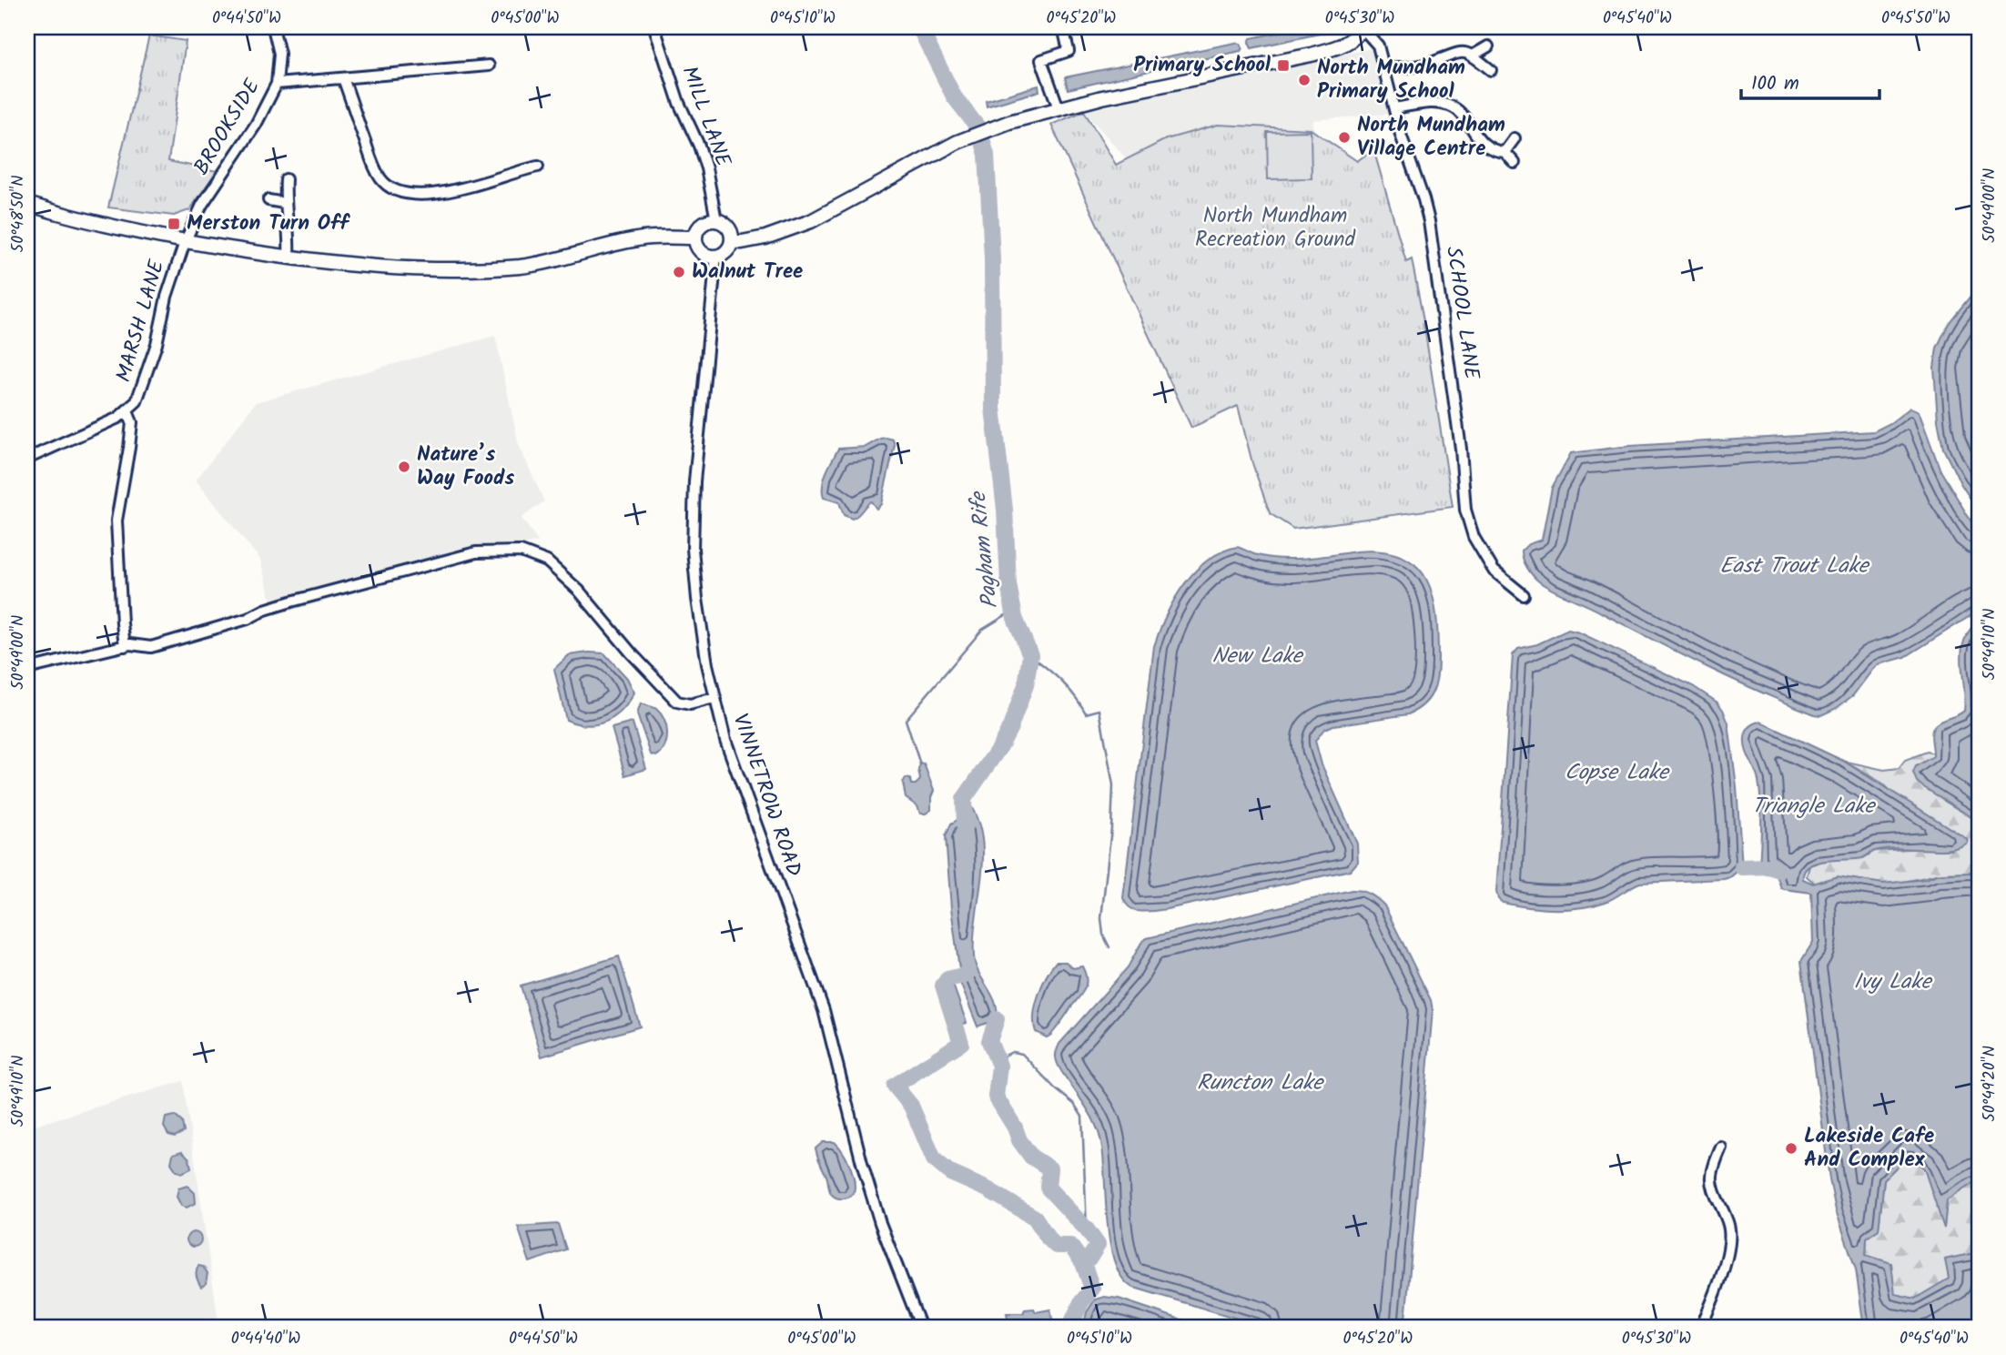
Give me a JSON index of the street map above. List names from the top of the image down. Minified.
{"streets":{"street":["MILL LANE","BROOKSIDE","SCHOOL LANE","MARSH LANE","VINNETROW ROAD"]},"crossings":[["MILL LANE","VINNETROW ROAD"],["BROOKSIDE","MARSH LANE"]],"water":["Pagham Rife","East Trout Lake","New Lake","Copse Lake","Triangle Lake","Ivy Lake","Runcton Lake"],"parks":["North Mundham Recreation Ground"],"places":{"transit":["Primary School","Merston Turn Off"],"other":["North Mundham Primary School","North Mundham Village Centre","Walnut Tree","Nature’s Way Foods","Lakeside Cafe And Complex"]},"scale_bar":"100 m","coordinates":["0°44'50\"W","0°45'00\"W","0°45'10\"W","0°45'20\"W","0°45'30\"W","0°45'40\"W","0°45'50\"W","50°49'00\"N","50°48'50\"N","50°49'10\"N","50°49'20\"N","0°44'40\"W"]}
